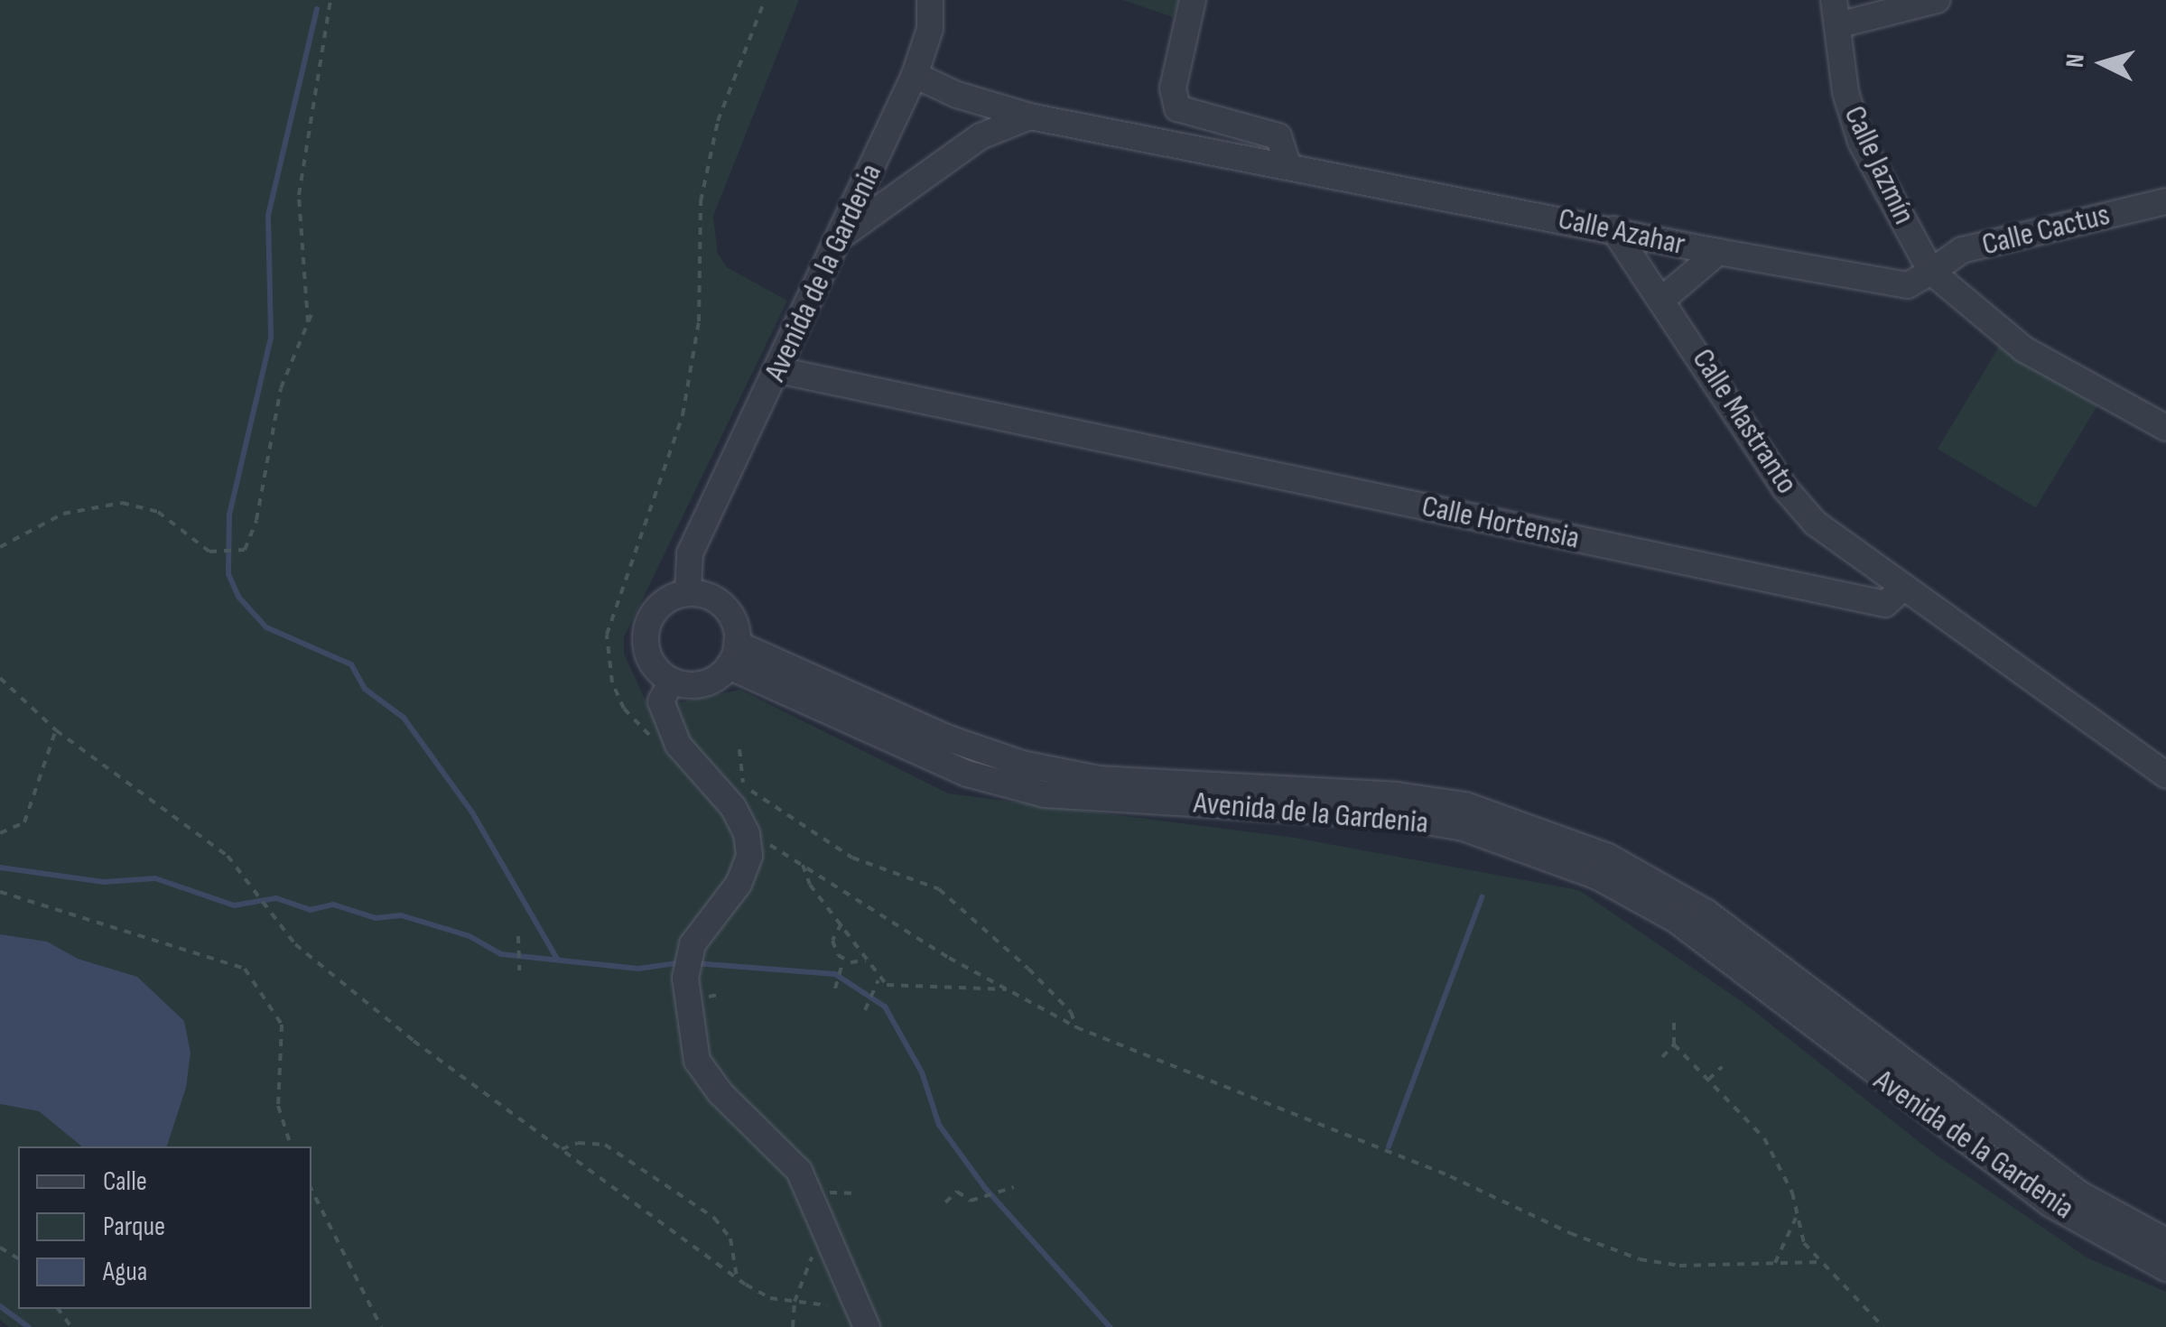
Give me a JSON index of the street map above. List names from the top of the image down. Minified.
{"streets":{"street":["Calle Jazmín","Calle Cactus","Calle Azahar","Avenida de la Gardenia","Calle Mastranto","Calle Hortensia"]},"crossings":[["Calle Jazmín","Calle Cactus"],["Calle Jazmín","Calle Azahar"],["Calle Cactus","Calle Azahar"],["Calle Azahar","Avenida de la Gardenia"],["Calle Azahar","Calle Mastranto"],["Avenida de la Gardenia","Calle Hortensia"],["Calle Mastranto","Calle Hortensia"]],"legend":["Calle","Parque","Agua"],"north":"left"}
